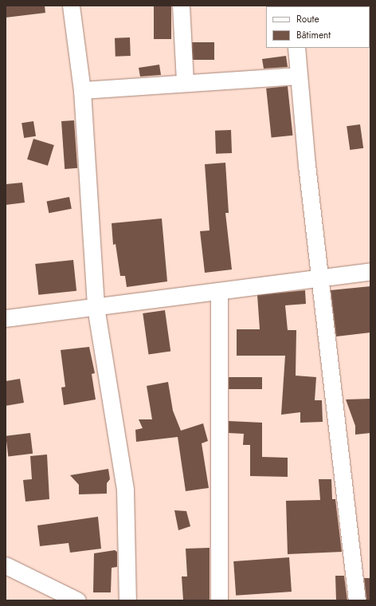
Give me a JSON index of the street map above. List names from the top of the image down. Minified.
{"legend":["Route","Bâtiment"]}
